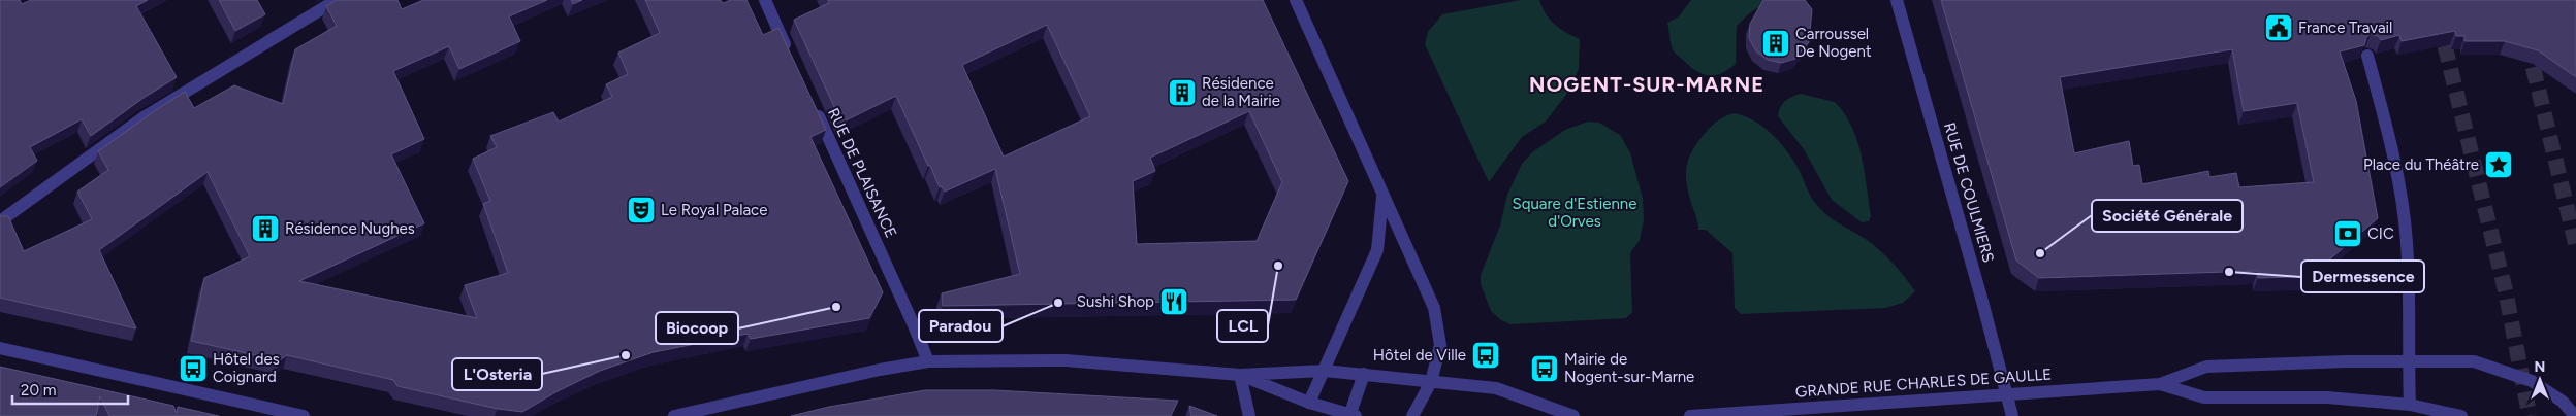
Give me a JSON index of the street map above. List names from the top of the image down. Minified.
{"streets":{"street":["RUE DE PLAISANCE","RUE DE COULMIERS","GRANDE RUE CHARLES DE GAULLE"]},"crossings":[["RUE DE COULMIERS","GRANDE RUE CHARLES DE GAULLE"]],"districts":["NOGENT-SUR-MARNE"],"parks":["Square d'Estienne d'Orves"],"places":{"public building":["France Travail"],"building":["Carroussel De Nogent","Résidence de la Mairie","Résidence Nughes"],"place":["Place du Théâtre"],"theatre":["Le Royal Palace"],"bank":["CIC"],"other":["Société Générale","LCL","Dermessence","Paradou","Biocoop","L'Osteria"],"restaurant":["Sushi Shop"],"bus stop":["Hôtel de Ville","Hôtel des Coignard","Mairie de Nogent-sur-Marne"]},"scale_bar":"20 m","north":"top"}
